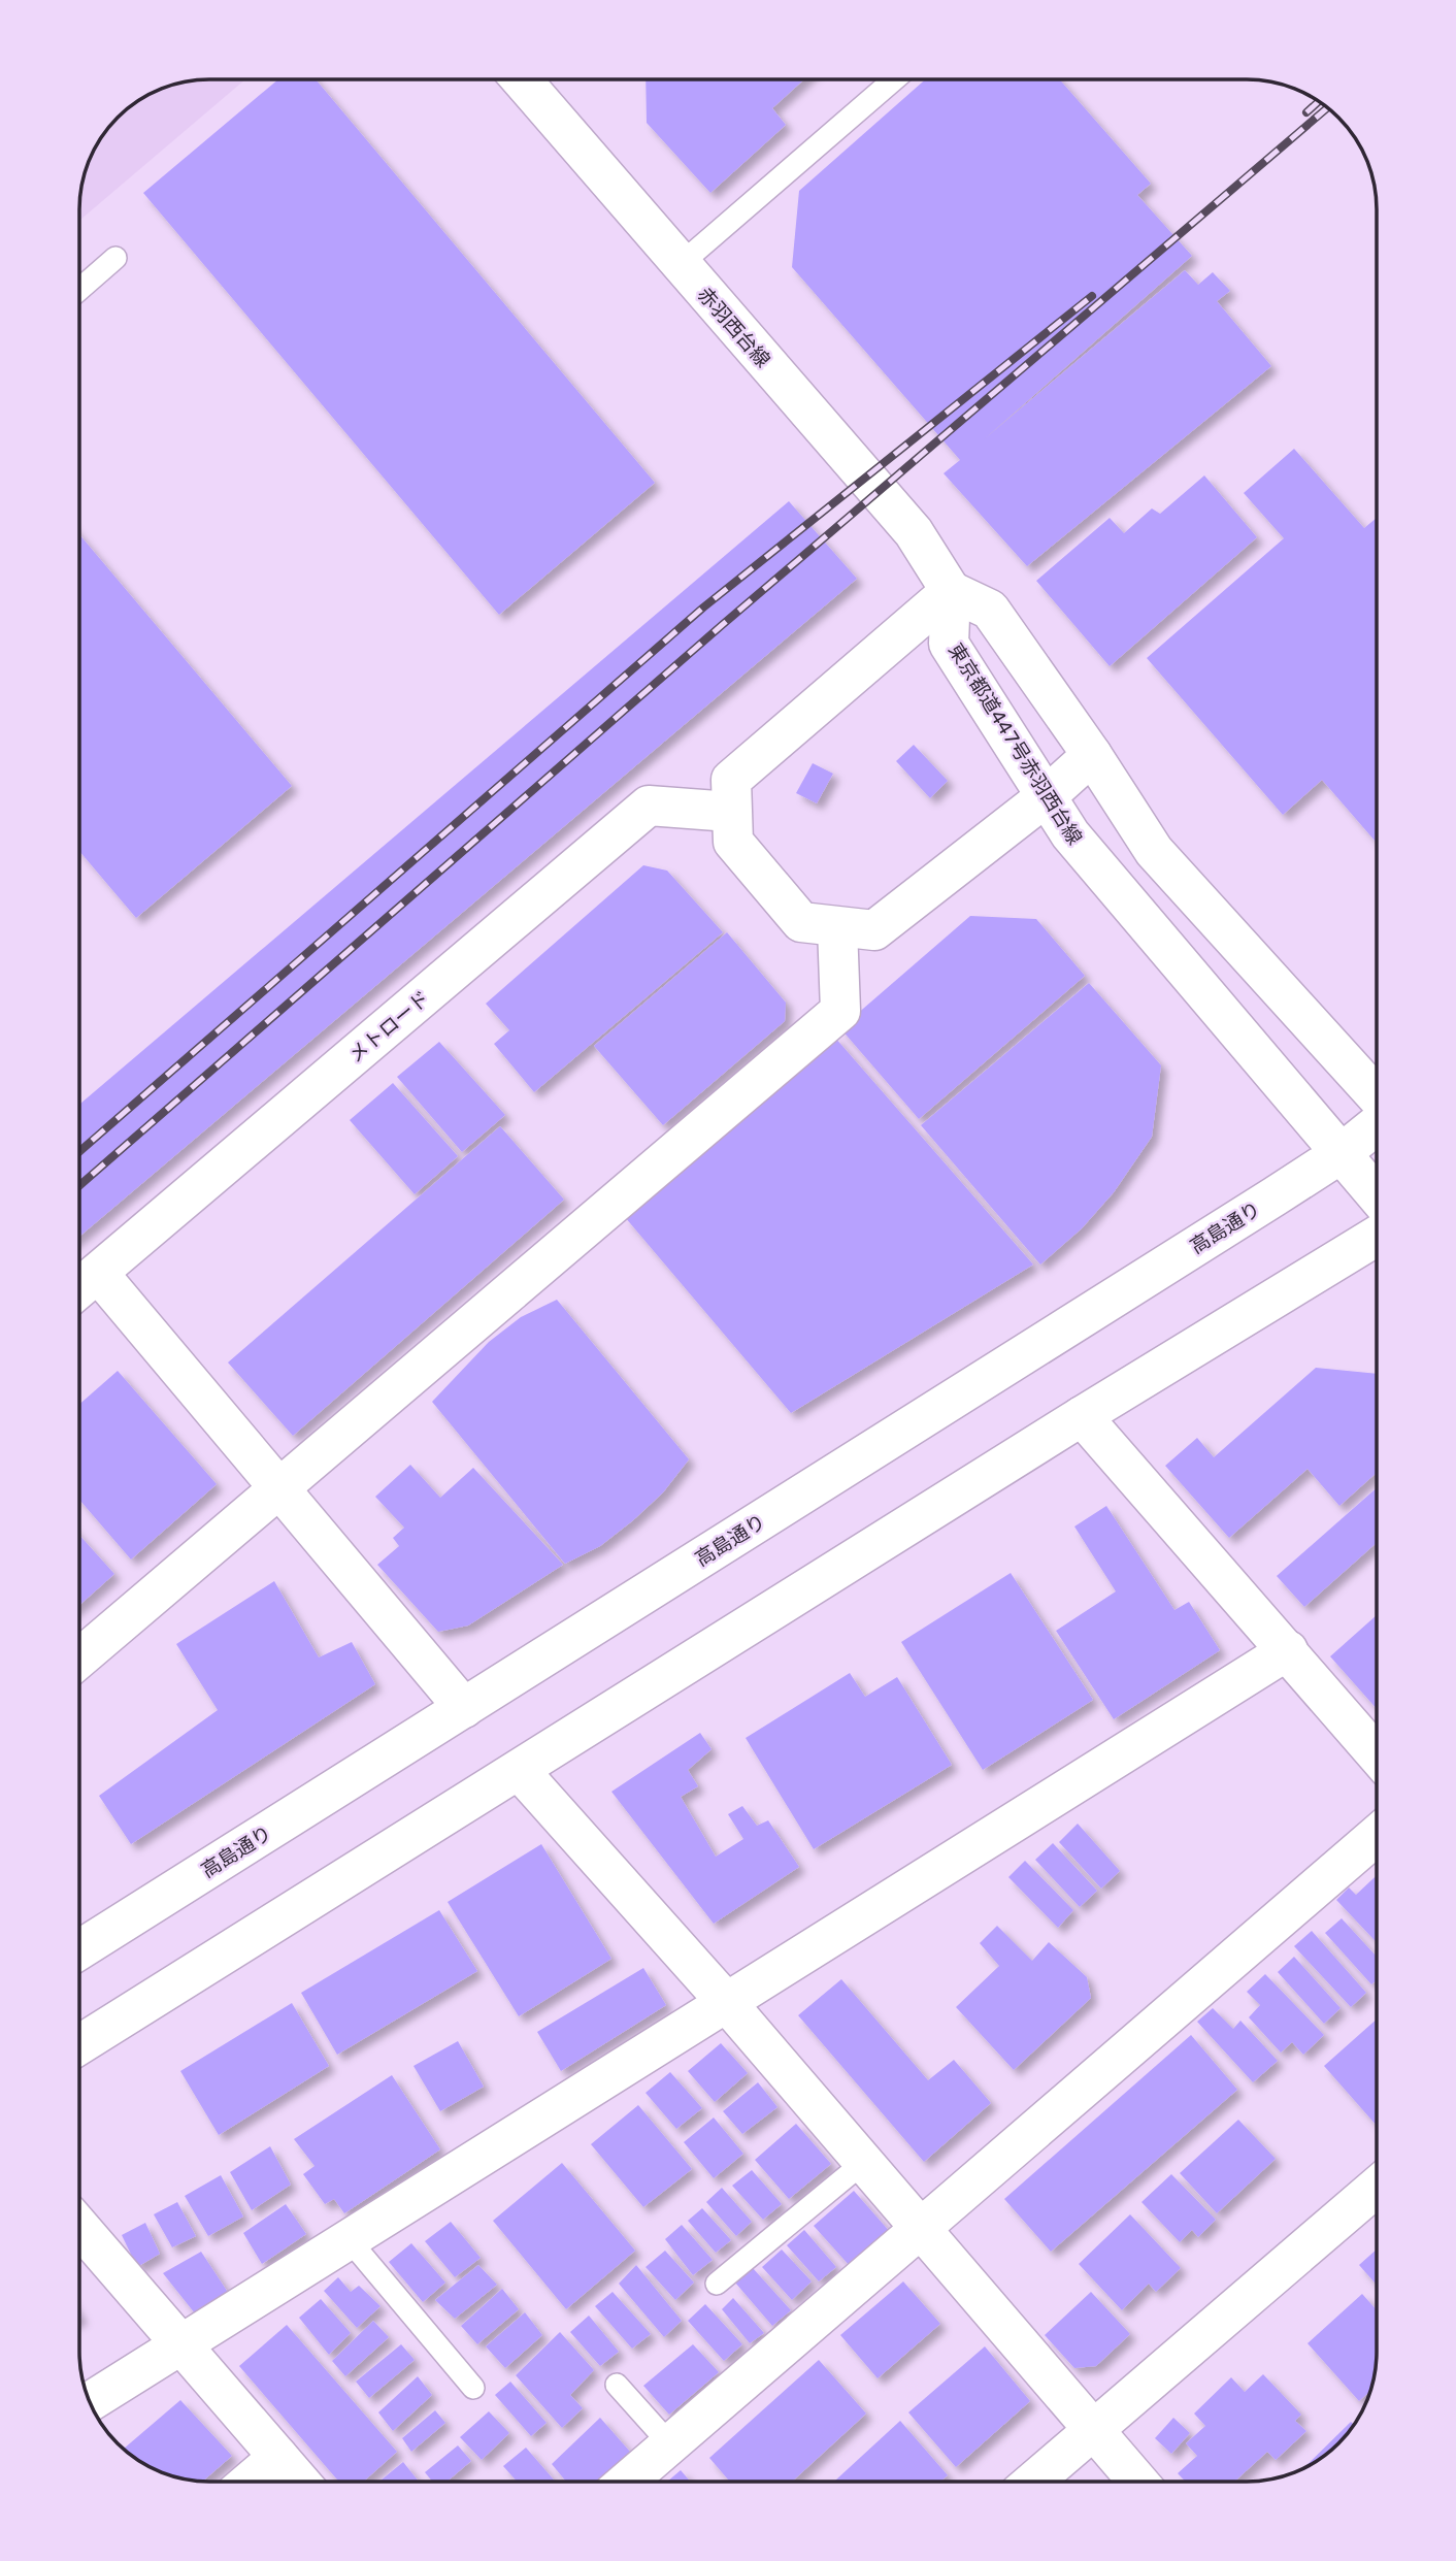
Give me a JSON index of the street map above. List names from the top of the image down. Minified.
{"streets":{"street":["赤羽西台線","東京都道447号赤羽西台線","メトロード","高島通り"]},"crossings":[["赤羽西台線","東京都道447号赤羽西台線"],["東京都道447号赤羽西台線","高島通り"]]}
